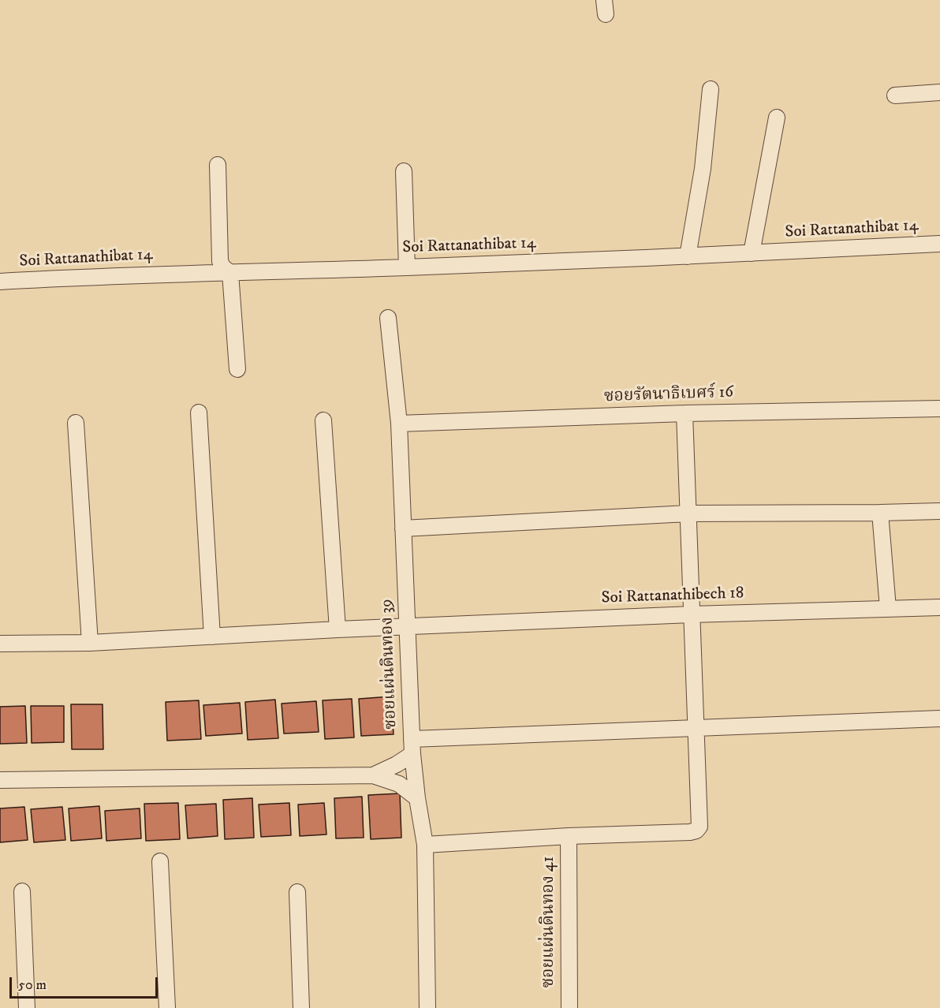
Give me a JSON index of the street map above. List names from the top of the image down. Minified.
{"streets":{"street":["Soi Rattanathibat 14","ซอยรัตนาธิเบศร์ 16","Soi Rattanathibech 18","ซอยแผ่นดินทอง 39","ซอยแผ่นดินทอง 41"]},"crossings":[["ซอยรัตนาธิเบศร์ 16","ซอยแผ่นดินทอง 39"],["Soi Rattanathibech 18","ซอยแผ่นดินทอง 39"]],"scale_bar":"50 m"}
